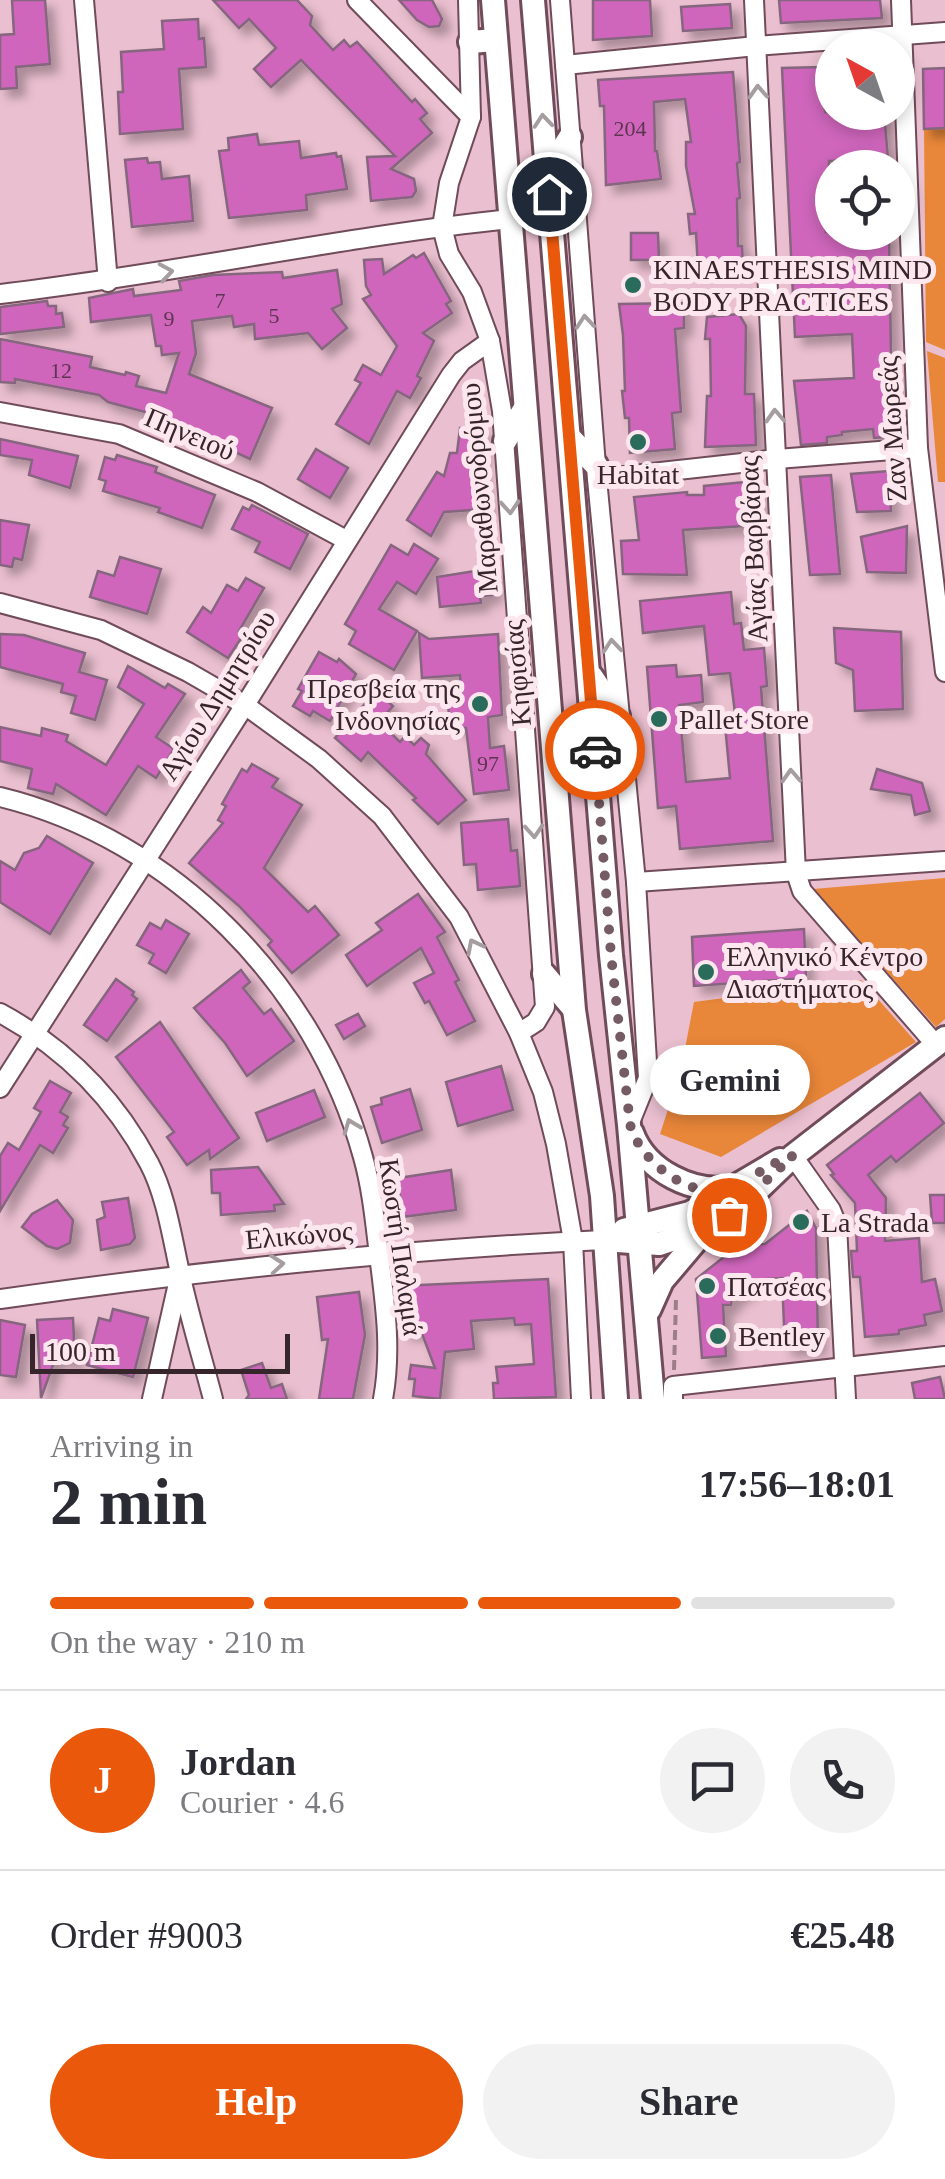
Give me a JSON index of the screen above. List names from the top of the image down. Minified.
{"streets":{"main road":["Κηφισίας"],"street":["Ζαν Μωρεάς","Πηνειού","Μαραθωνοδρόμου","Αγίας Βαρβάρας","Αγίου Δημητρίου","Ελικώνος","Κωστή Παλαμά"]},"crossings":[["Πηνειού","Αγίου Δημητρίου"],["Μαραθωνοδρόμου","Αγίου Δημητρίου"],["Κηφισίας","Ελικώνος"],["Αγίου Δημητρίου","Κωστή Παλαμά"],["Ελικώνος","Κωστή Παλαμά"]],"one_way":["Αγίας Βαρβάρας","Κωστή Παλαμά"],"places":["KINAESTHESIS MIND BODY PRACTICES","Habitat","Πρεσβεία της Ινδονησίας","Pallet Store","Ελληνικό Κέντρο Διαστήματος","Gemini","La Strada","Πατσέας","Bentley"],"house_numbers":["204","7","5","9","12","97"],"scale_bar":"100 m","north":"top left","page":{"bubble":"Gemini","scale":"100 m","heading":["2 min","Arriving in","17:56–18:01"],"panel":["Jordan","Courier · 4.6","Order #9003","€25.48"],"bar":"On the way · 210 m","round":"J","buttons":["Help","Share"]}}
